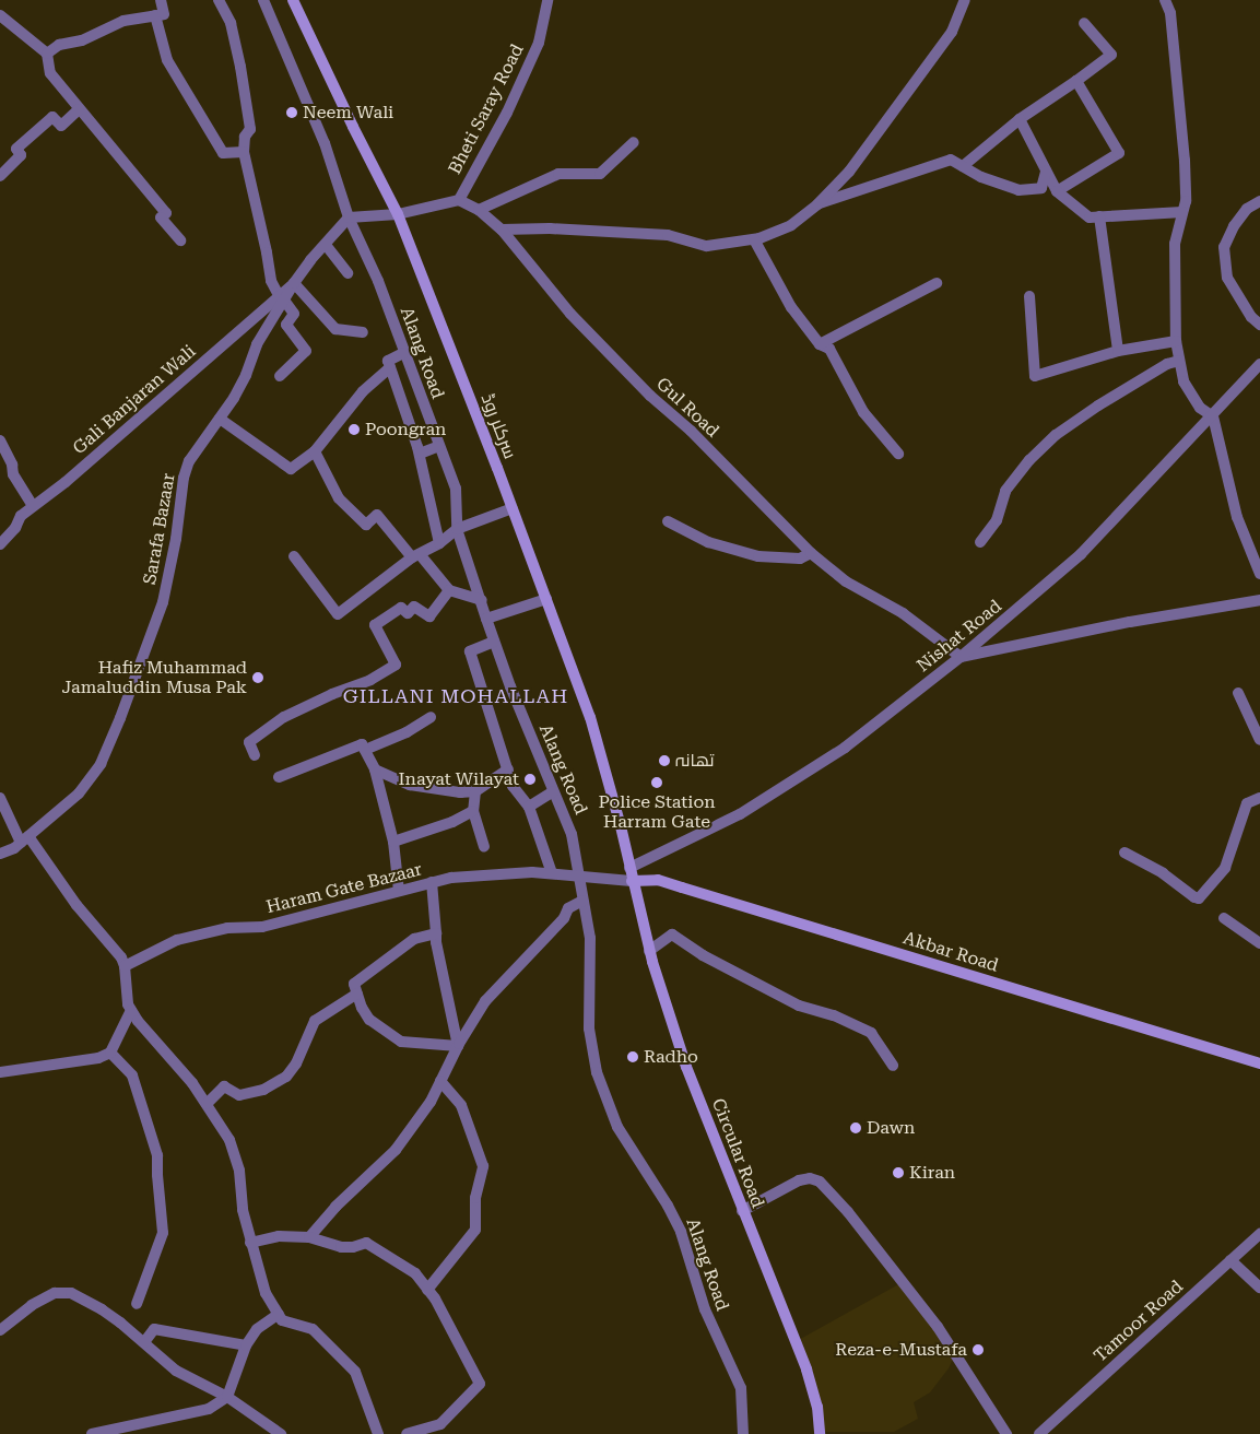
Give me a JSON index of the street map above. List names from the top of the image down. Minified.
{"streets":{"main road":["سرکلر روڈ","Akbar Road","Circular Road"],"street":["Bheti Saray Road","Alang Road","Gali Banjaran Wali","Gul Road","Sarafa Bazaar","Nishat Road","Haram Gate Bazaar","Tamoor Road"]},"crossings":[["Bheti Saray Road","Gul Road"],["Alang Road","Sarafa Bazaar"],["Alang Road","Haram Gate Bazaar"],["Gali Banjaran Wali","Sarafa Bazaar"],["Gul Road","Nishat Road"],["سرکلر روڈ","Nishat Road"],["سرکلر روڈ","Haram Gate Bazaar"],["سرکلر روڈ","Akbar Road"],["سرکلر روڈ","Circular Road"],["Haram Gate Bazaar","Akbar Road"],["Haram Gate Bazaar","Circular Road"],["Akbar Road","Circular Road"]],"districts":["GILLANI MOHALLAH"],"places":["Neem Wali","Poongran","Hafiz Muhammad Jamaluddin Musa Pak","تھانہ","Inayat Wilayat","Police Station Harram Gate","Radho","Dawn","Kiran","Reza-e-Mustafa"]}
